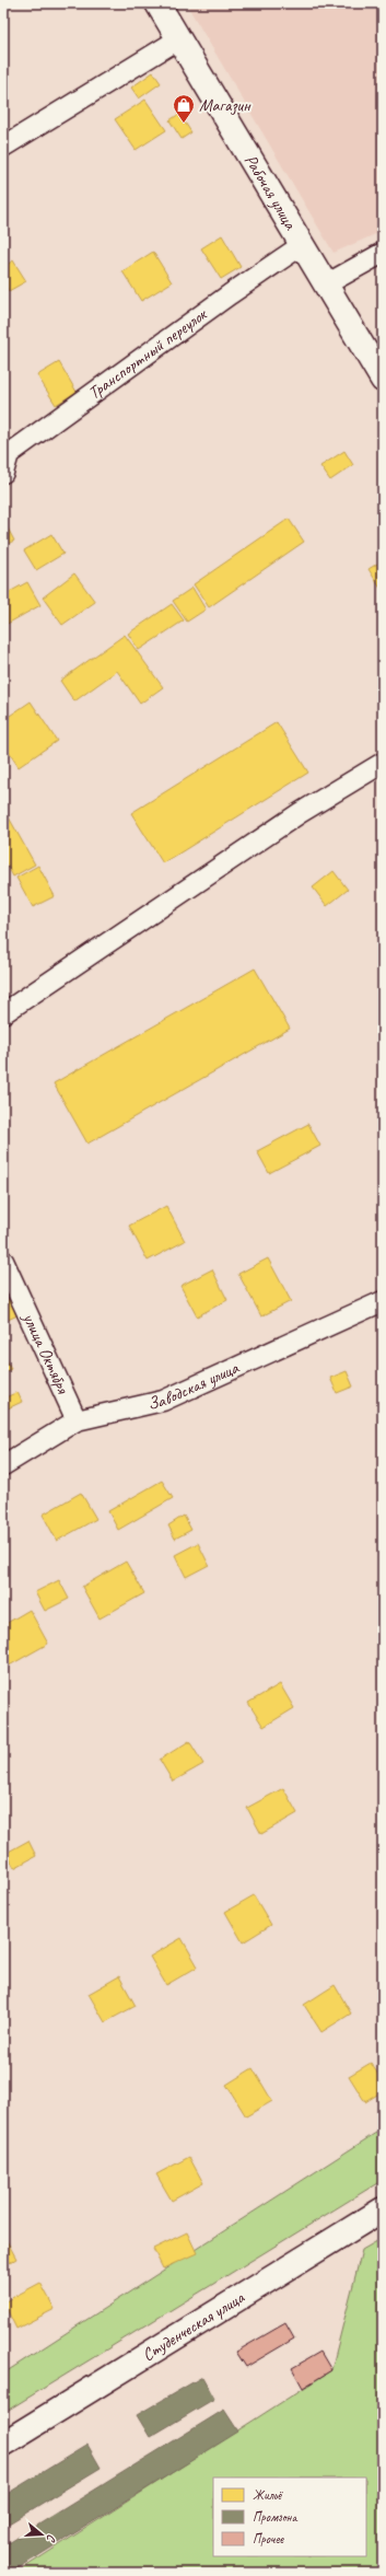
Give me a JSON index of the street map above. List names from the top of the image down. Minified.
{"streets":{"street":["Рабочая улица","Транспортный переулок","улица Октября","Заводская улица","Студенческая улица"]},"crossings":[["Рабочая улица","Транспортный переулок"],["улица Октября","Заводская улица"]],"places":{"shop":["Магазин"]},"legend":["Жильё","Промзона","Прочее"],"north":"right"}
